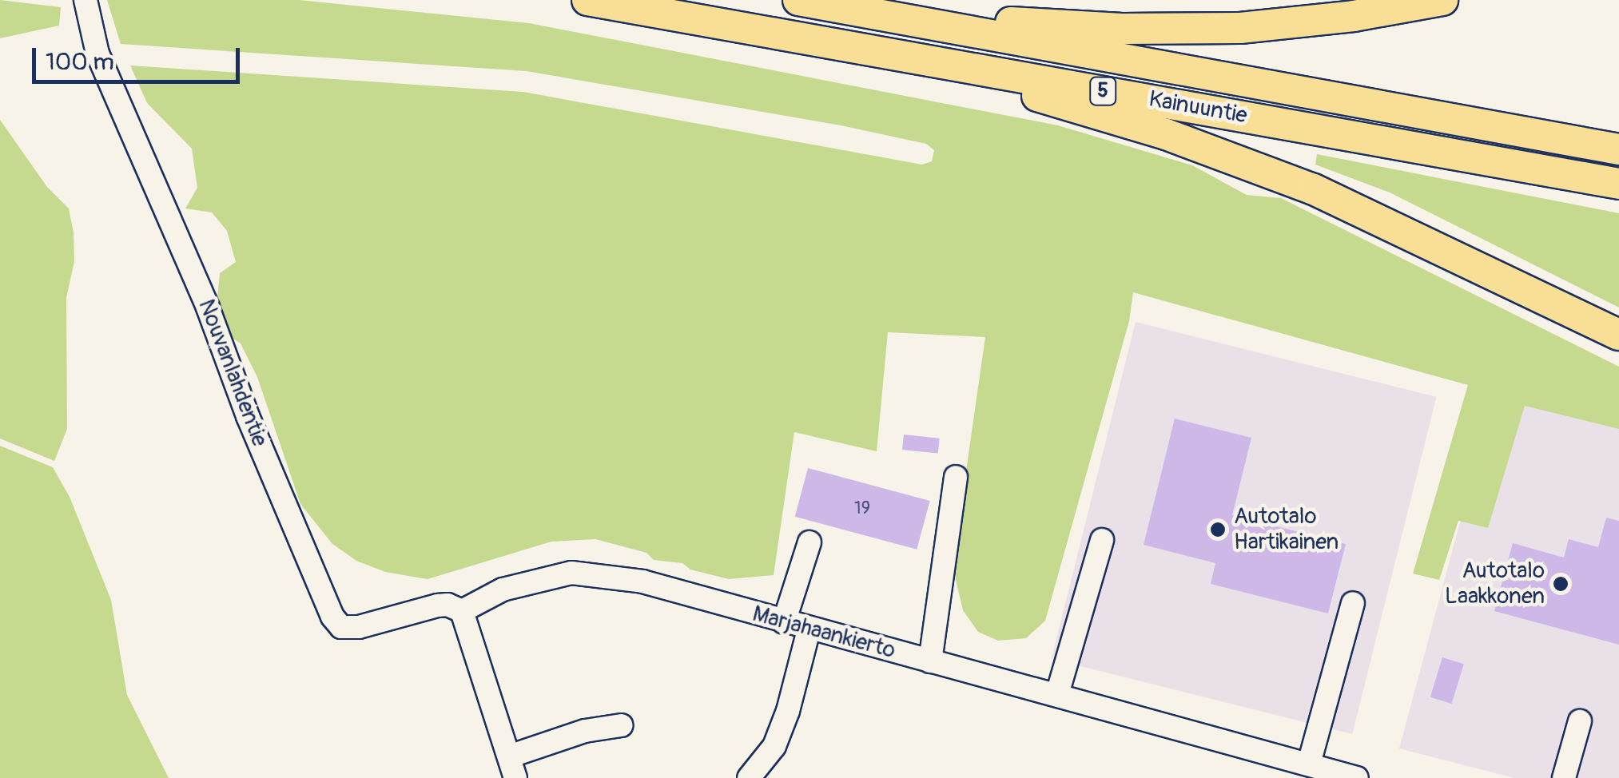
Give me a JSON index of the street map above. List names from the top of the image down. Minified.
{"streets":{"highway":["5","Kainuuntie"],"street":["Nouvanlahdentie","Marjahaankierto"]},"crossings":[["Nouvanlahdentie","Marjahaankierto"]],"places":["Autotalo Hartikainen","Autotalo Laakkonen"],"house_numbers":["19"],"scale_bar":"100 m"}
